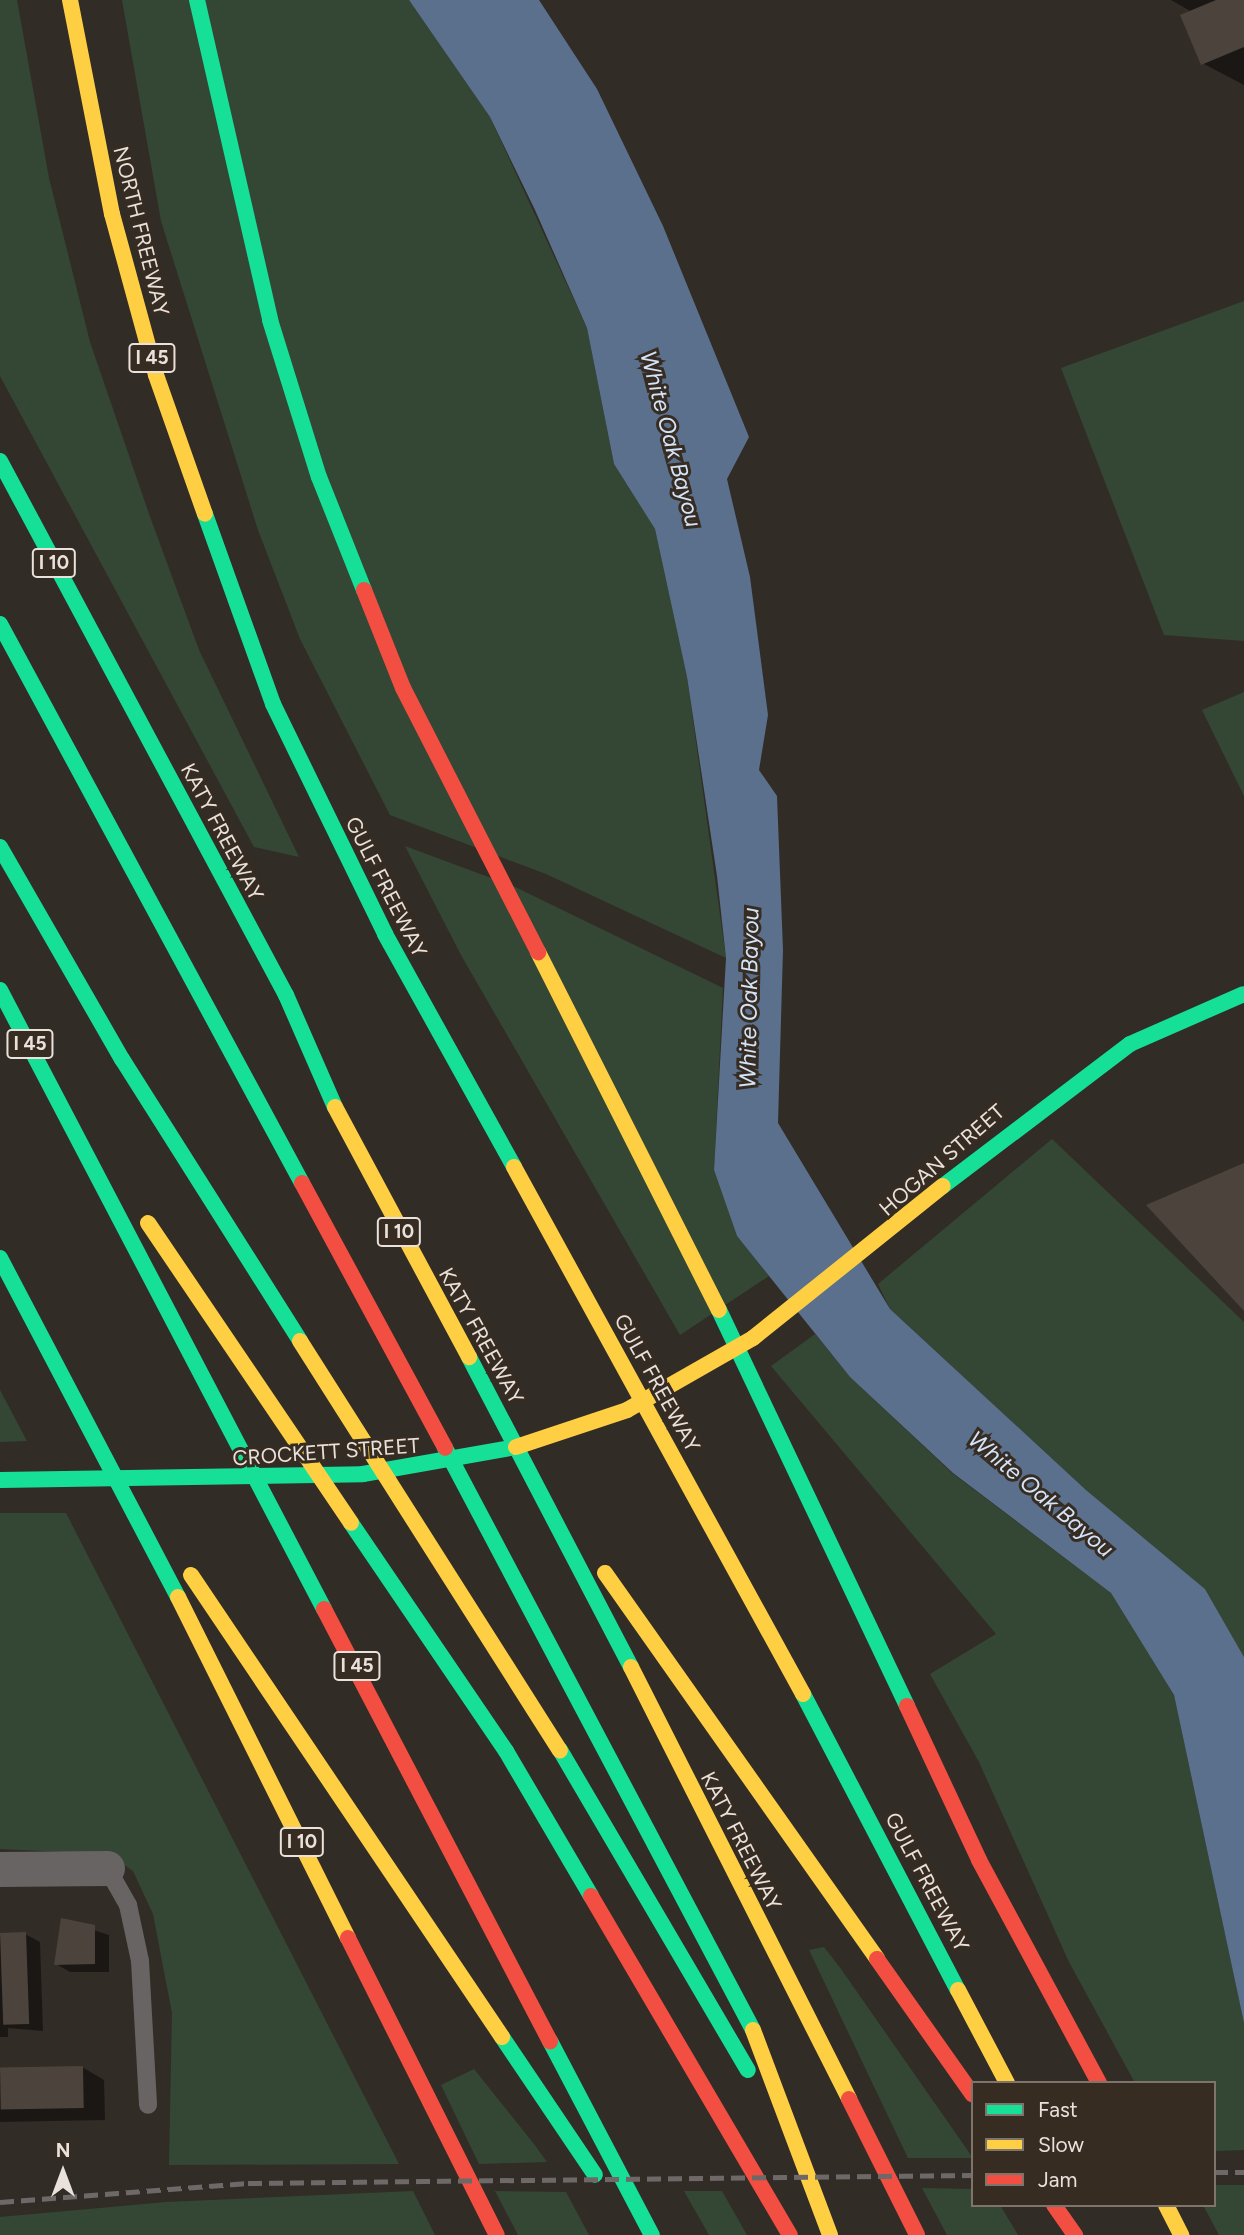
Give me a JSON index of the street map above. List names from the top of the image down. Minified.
{"streets":{"main road":["NORTH FREEWAY","I 45","I 10","KATY FREEWAY","GULF FREEWAY","HOGAN STREET","CROCKETT STREET"]},"crossings":[["NORTH FREEWAY","GULF FREEWAY"],["HOGAN STREET","CROCKETT STREET"]],"water":["White Oak Bayou"],"legend":["Fast","Slow","Jam"],"north":"top"}
